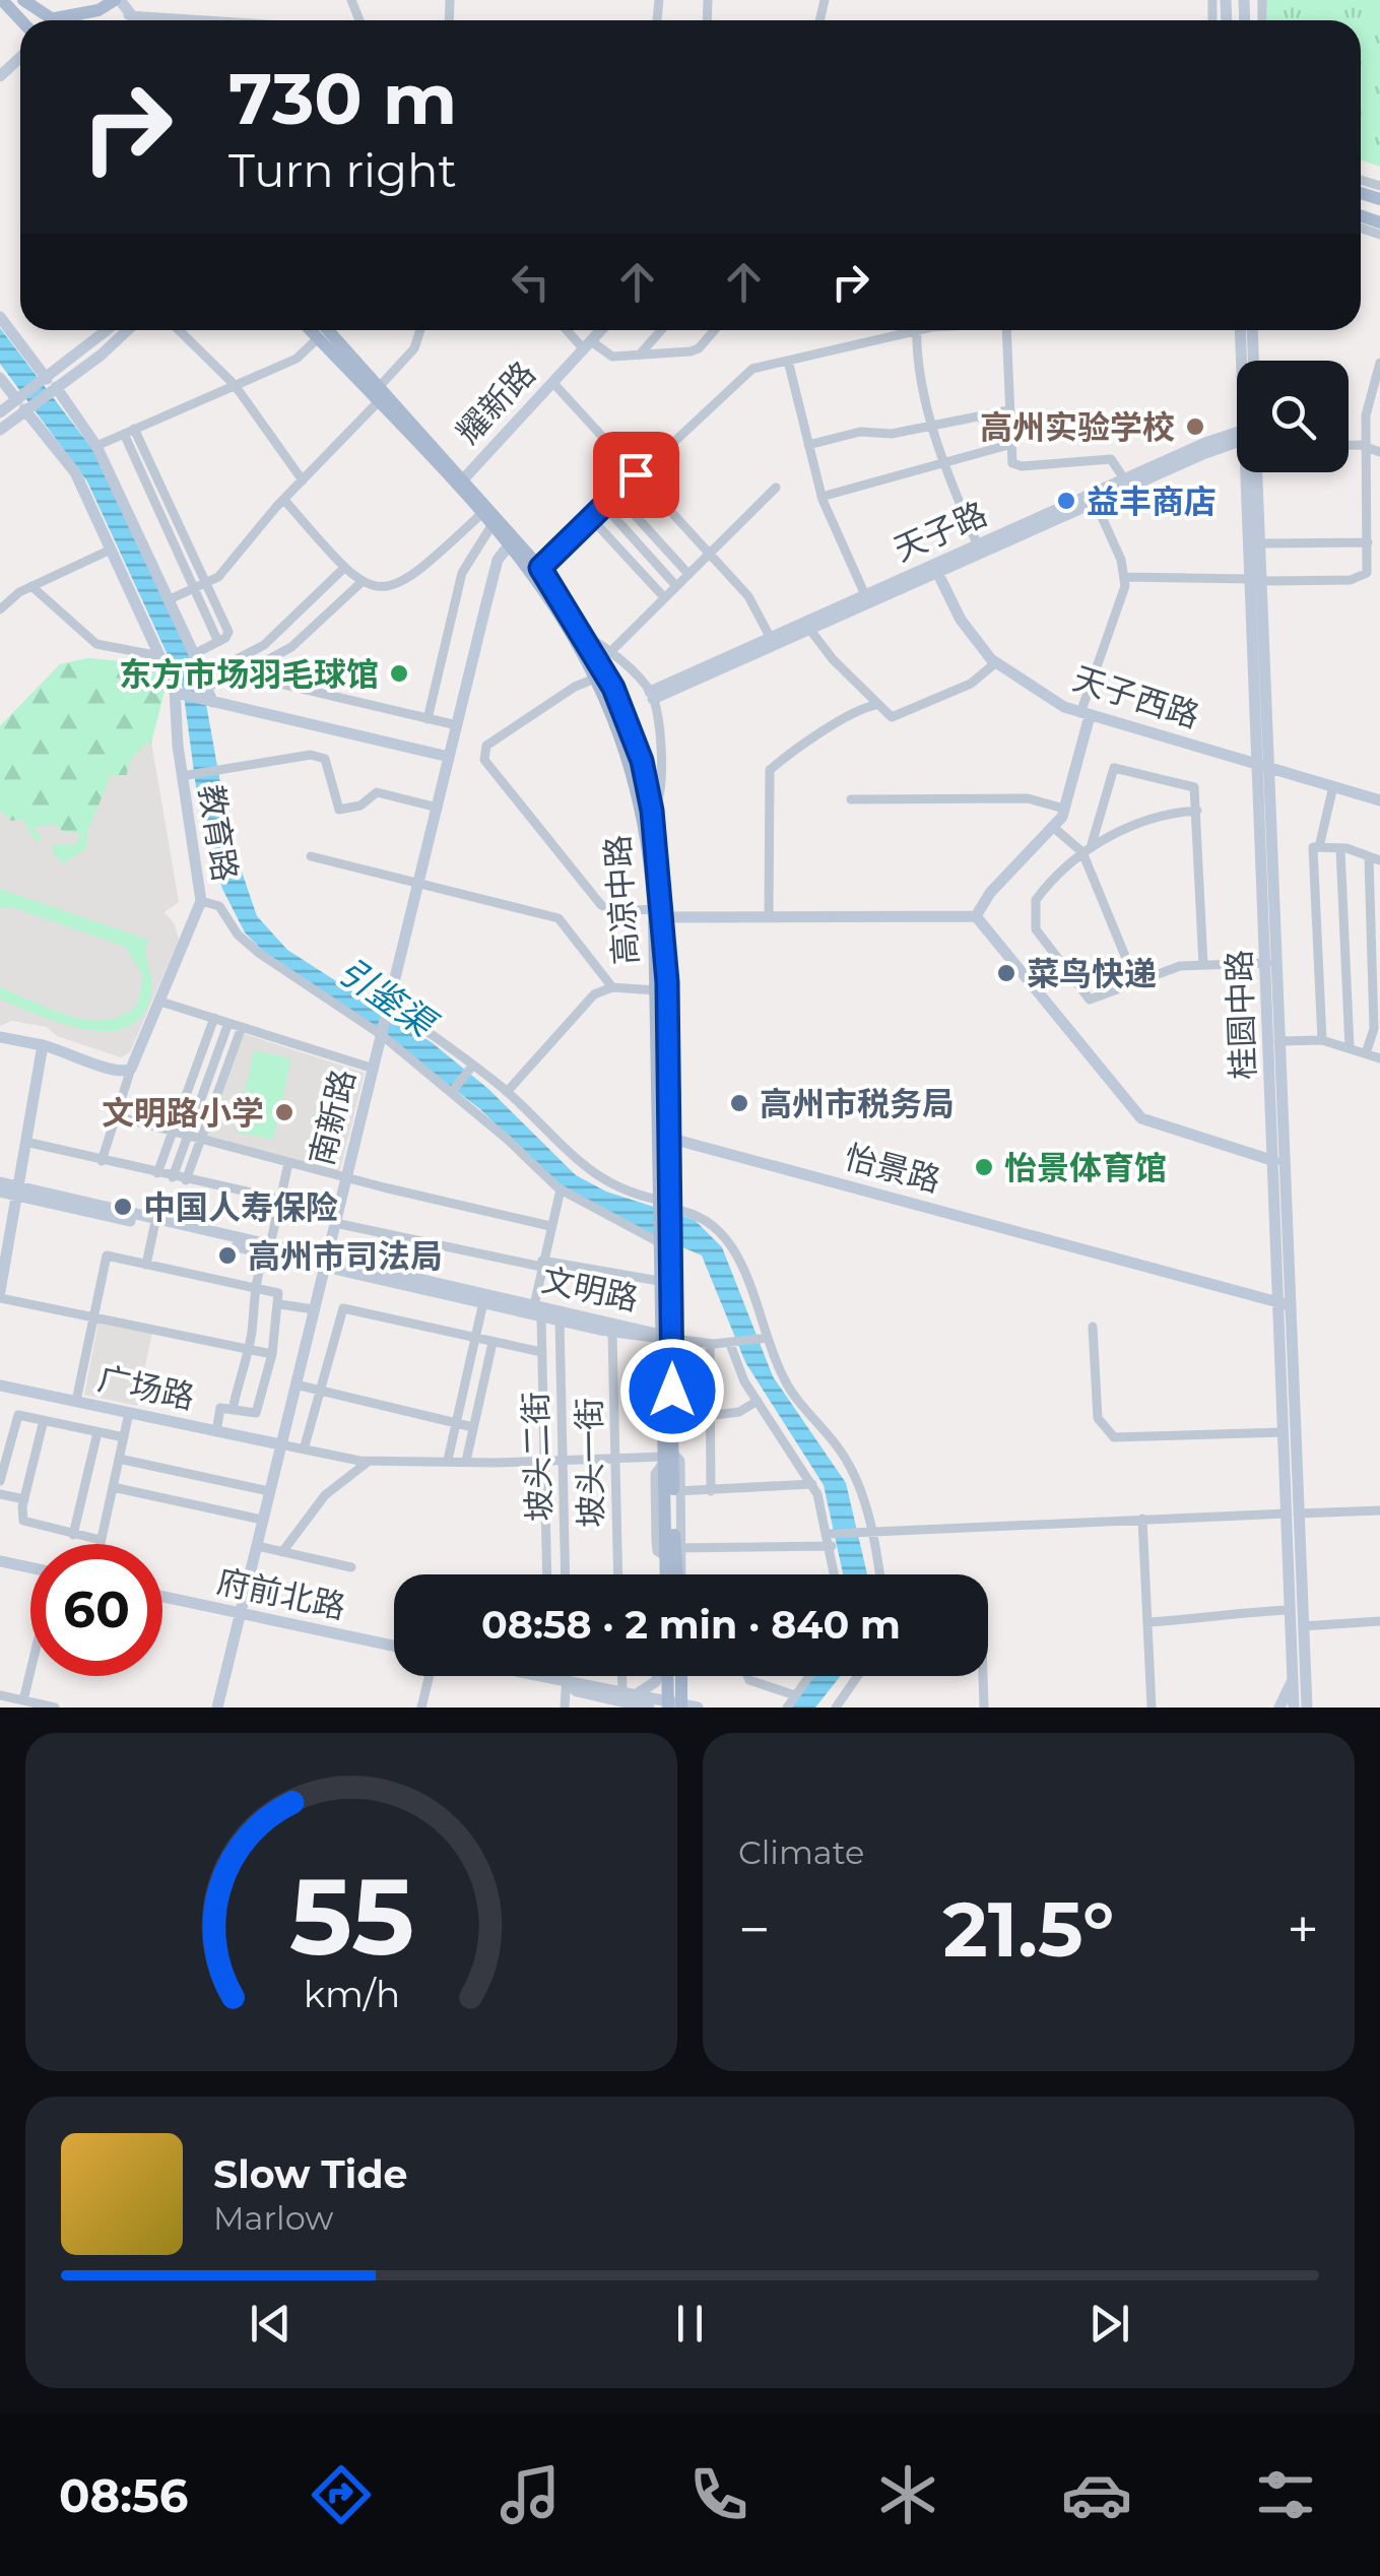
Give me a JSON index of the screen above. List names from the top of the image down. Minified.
{"streets":{"main road":["高凉中路"],"street":["耀新路","天子路","天子西路","教育路","桂圆中路","南新路","怡景路","文明路","广场路","坡头二街","坡头一街","府前北路"]},"crossings":[["耀新路","高凉中路"],["天子路","天子西路"],["天子西路","桂圆中路"],["高凉中路","南新路"],["高凉中路","怡景路"],["高凉中路","文明路"],["桂圆中路","怡景路"],["南新路","文明路"],["南新路","广场路"],["南新路","府前北路"],["文明路","坡头二街"],["文明路","坡头一街"]],"water":["引鉴渠"],"places":["高州实验学校","益丰商店","东方市场羽毛球馆","菜鸟快递","高州市税务局","文明路小学","怡景体育馆","中国人寿保险","高州市司法局"],"page":{"turn":["730 m","Turn right"],"limit":"60","trip":"08:58 · 2 min · 840 m","tile":"Climate","heat":["−","21.5°","+"],"song":["Slow Tide","Marlow"],"tabs":"08:56","gauge":["55","km/h"]}}
